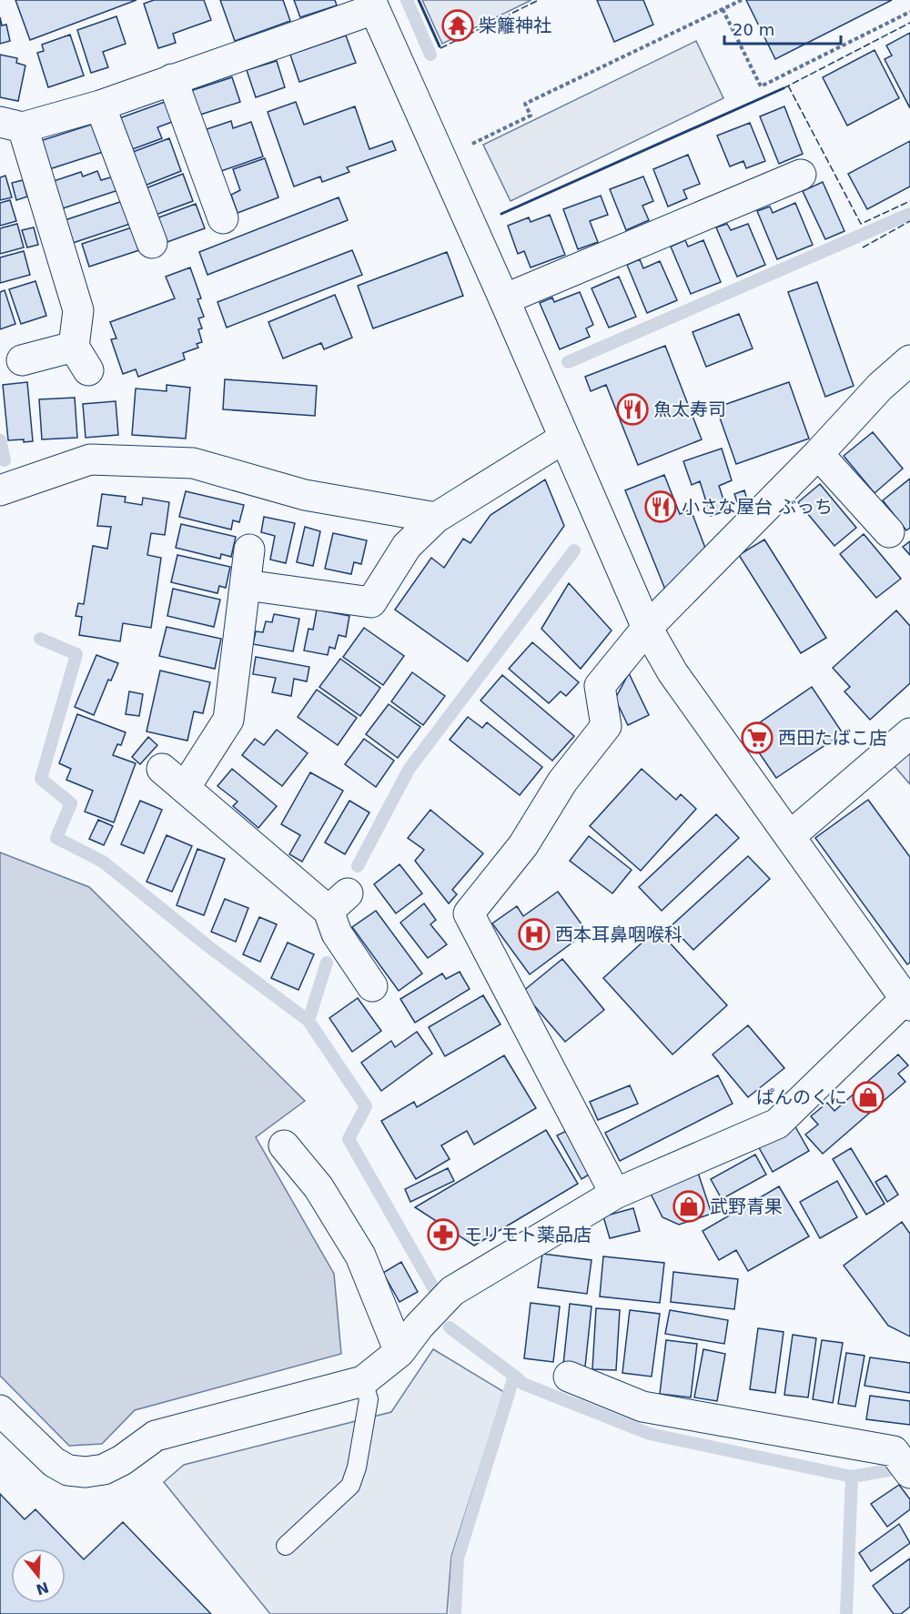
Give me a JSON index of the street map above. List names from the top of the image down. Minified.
{"places":{"temple":["柴籬神社"],"restaurant":["魚太寿司","小さな屋台 ぶっち"],"supermarket":["西田たばこ店"],"hospital":["西本耳鼻咽喉科"],"shop":["ぱんのくに","武野青果"],"pharmacy":["モリモト薬品店"]},"scale_bar":"20 m","north":"bottom"}
